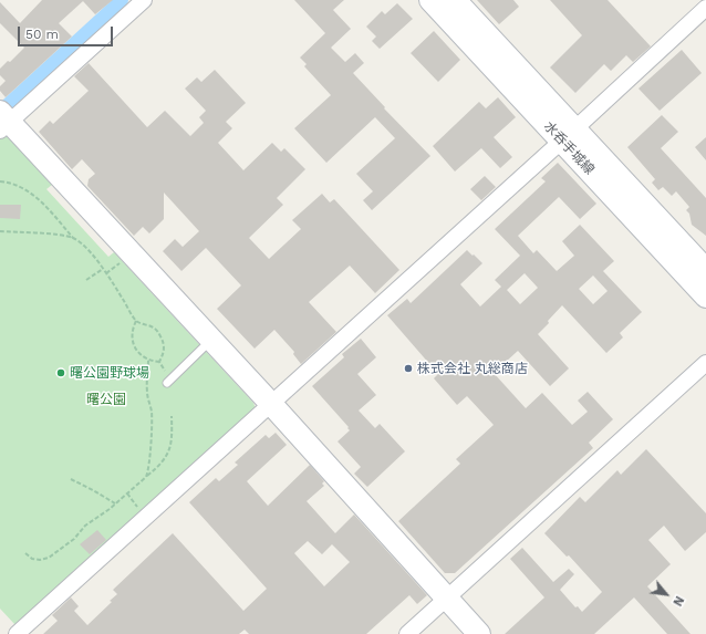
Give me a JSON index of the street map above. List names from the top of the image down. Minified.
{"streets":{"main road":["水呑手城線"]},"parks":["曙公園"],"places":["株式会社 丸総商店","曙公園野球場"],"scale_bar":"50 m","north":"bottom right"}
